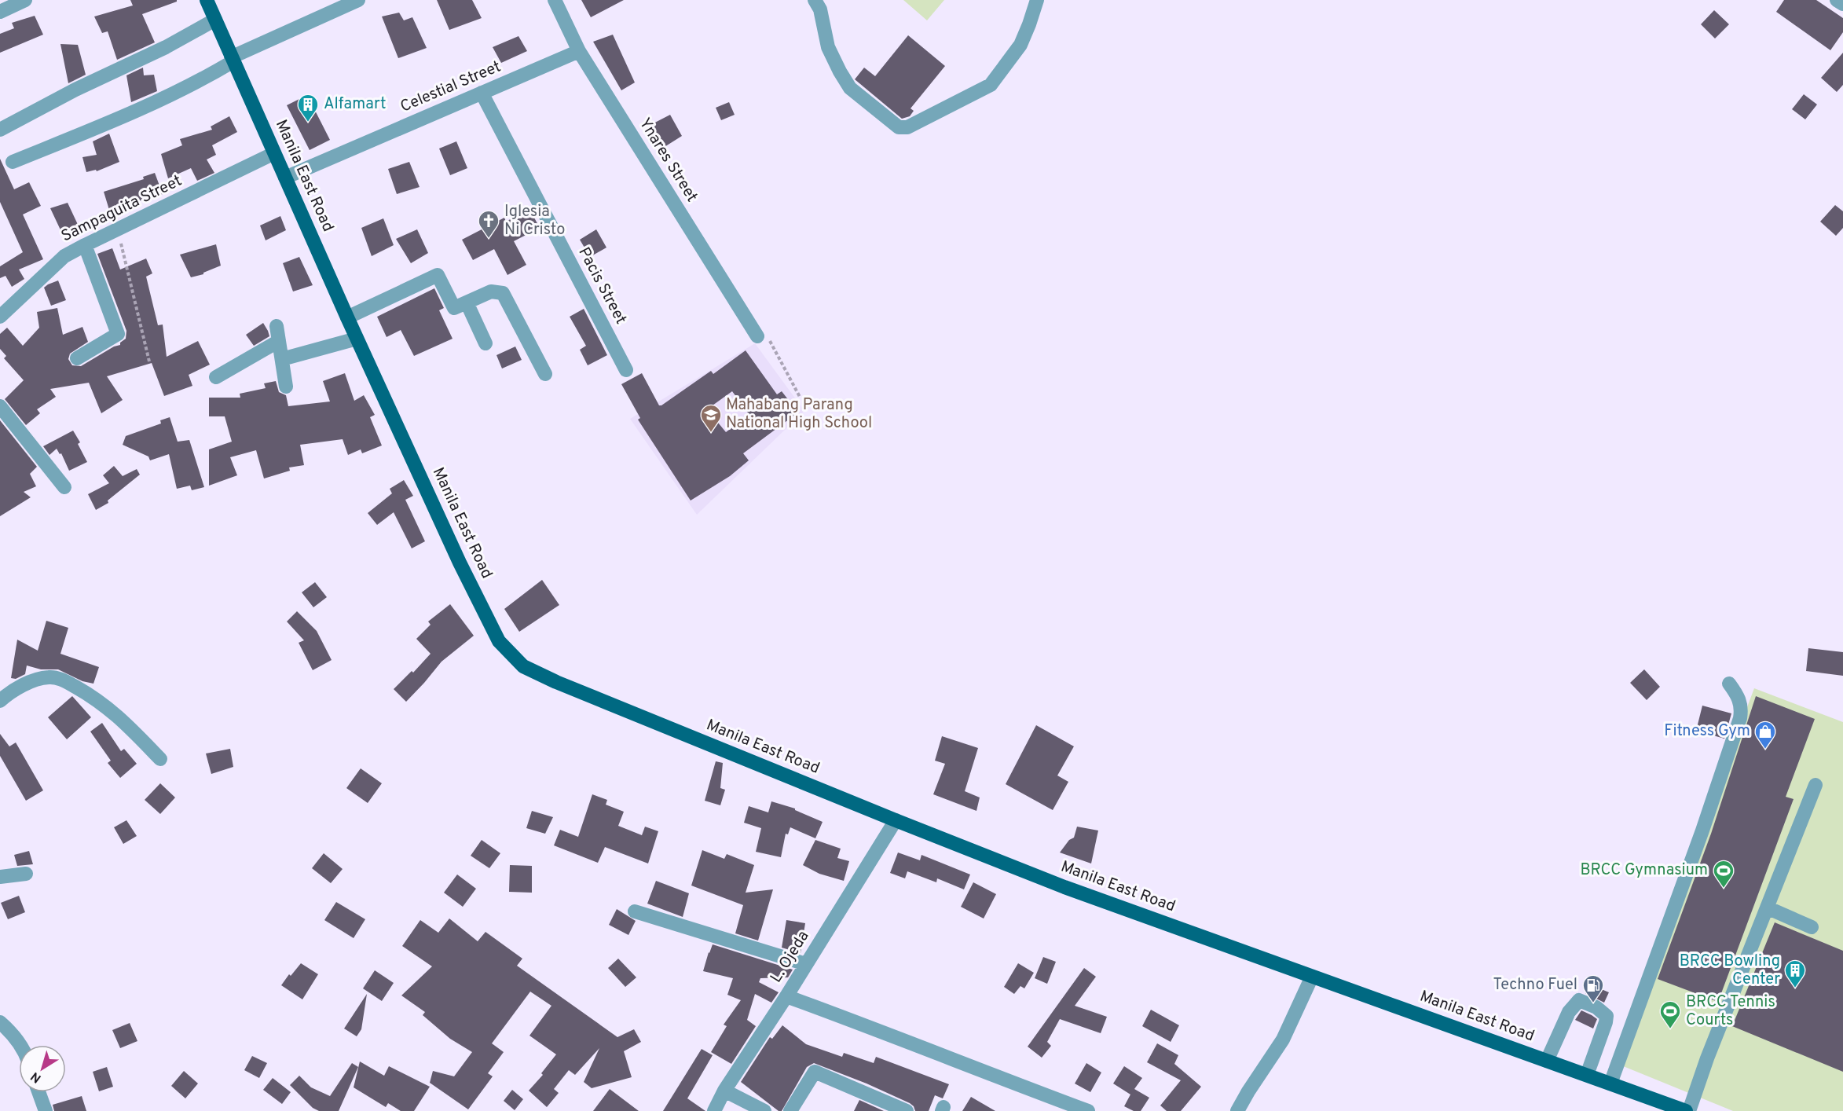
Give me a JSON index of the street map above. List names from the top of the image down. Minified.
{"streets":{"main road":["Manila East Road"],"street":["Celestial Street","Ynares Street","Sampaguita Street","Pacis Street","L. Ojeda"]},"crossings":[["Celestial Street","Ynares Street"],["Celestial Street","Manila East Road"],["Celestial Street","Pacis Street"],["Manila East Road","Sampaguita Street"],["Manila East Road","L. Ojeda"]],"places":{"building":["Alfamart","BRCC Bowling Center"],"church":["Iglesia Ni Cristo"],"school or university":["Mahabang Parang National High School"],"shop":["Fitness Gym"],"sports":["BRCC Gymnasium","BRCC Tennis Courts"],"fuel station":["Techno Fuel"]},"north":"bottom left"}
